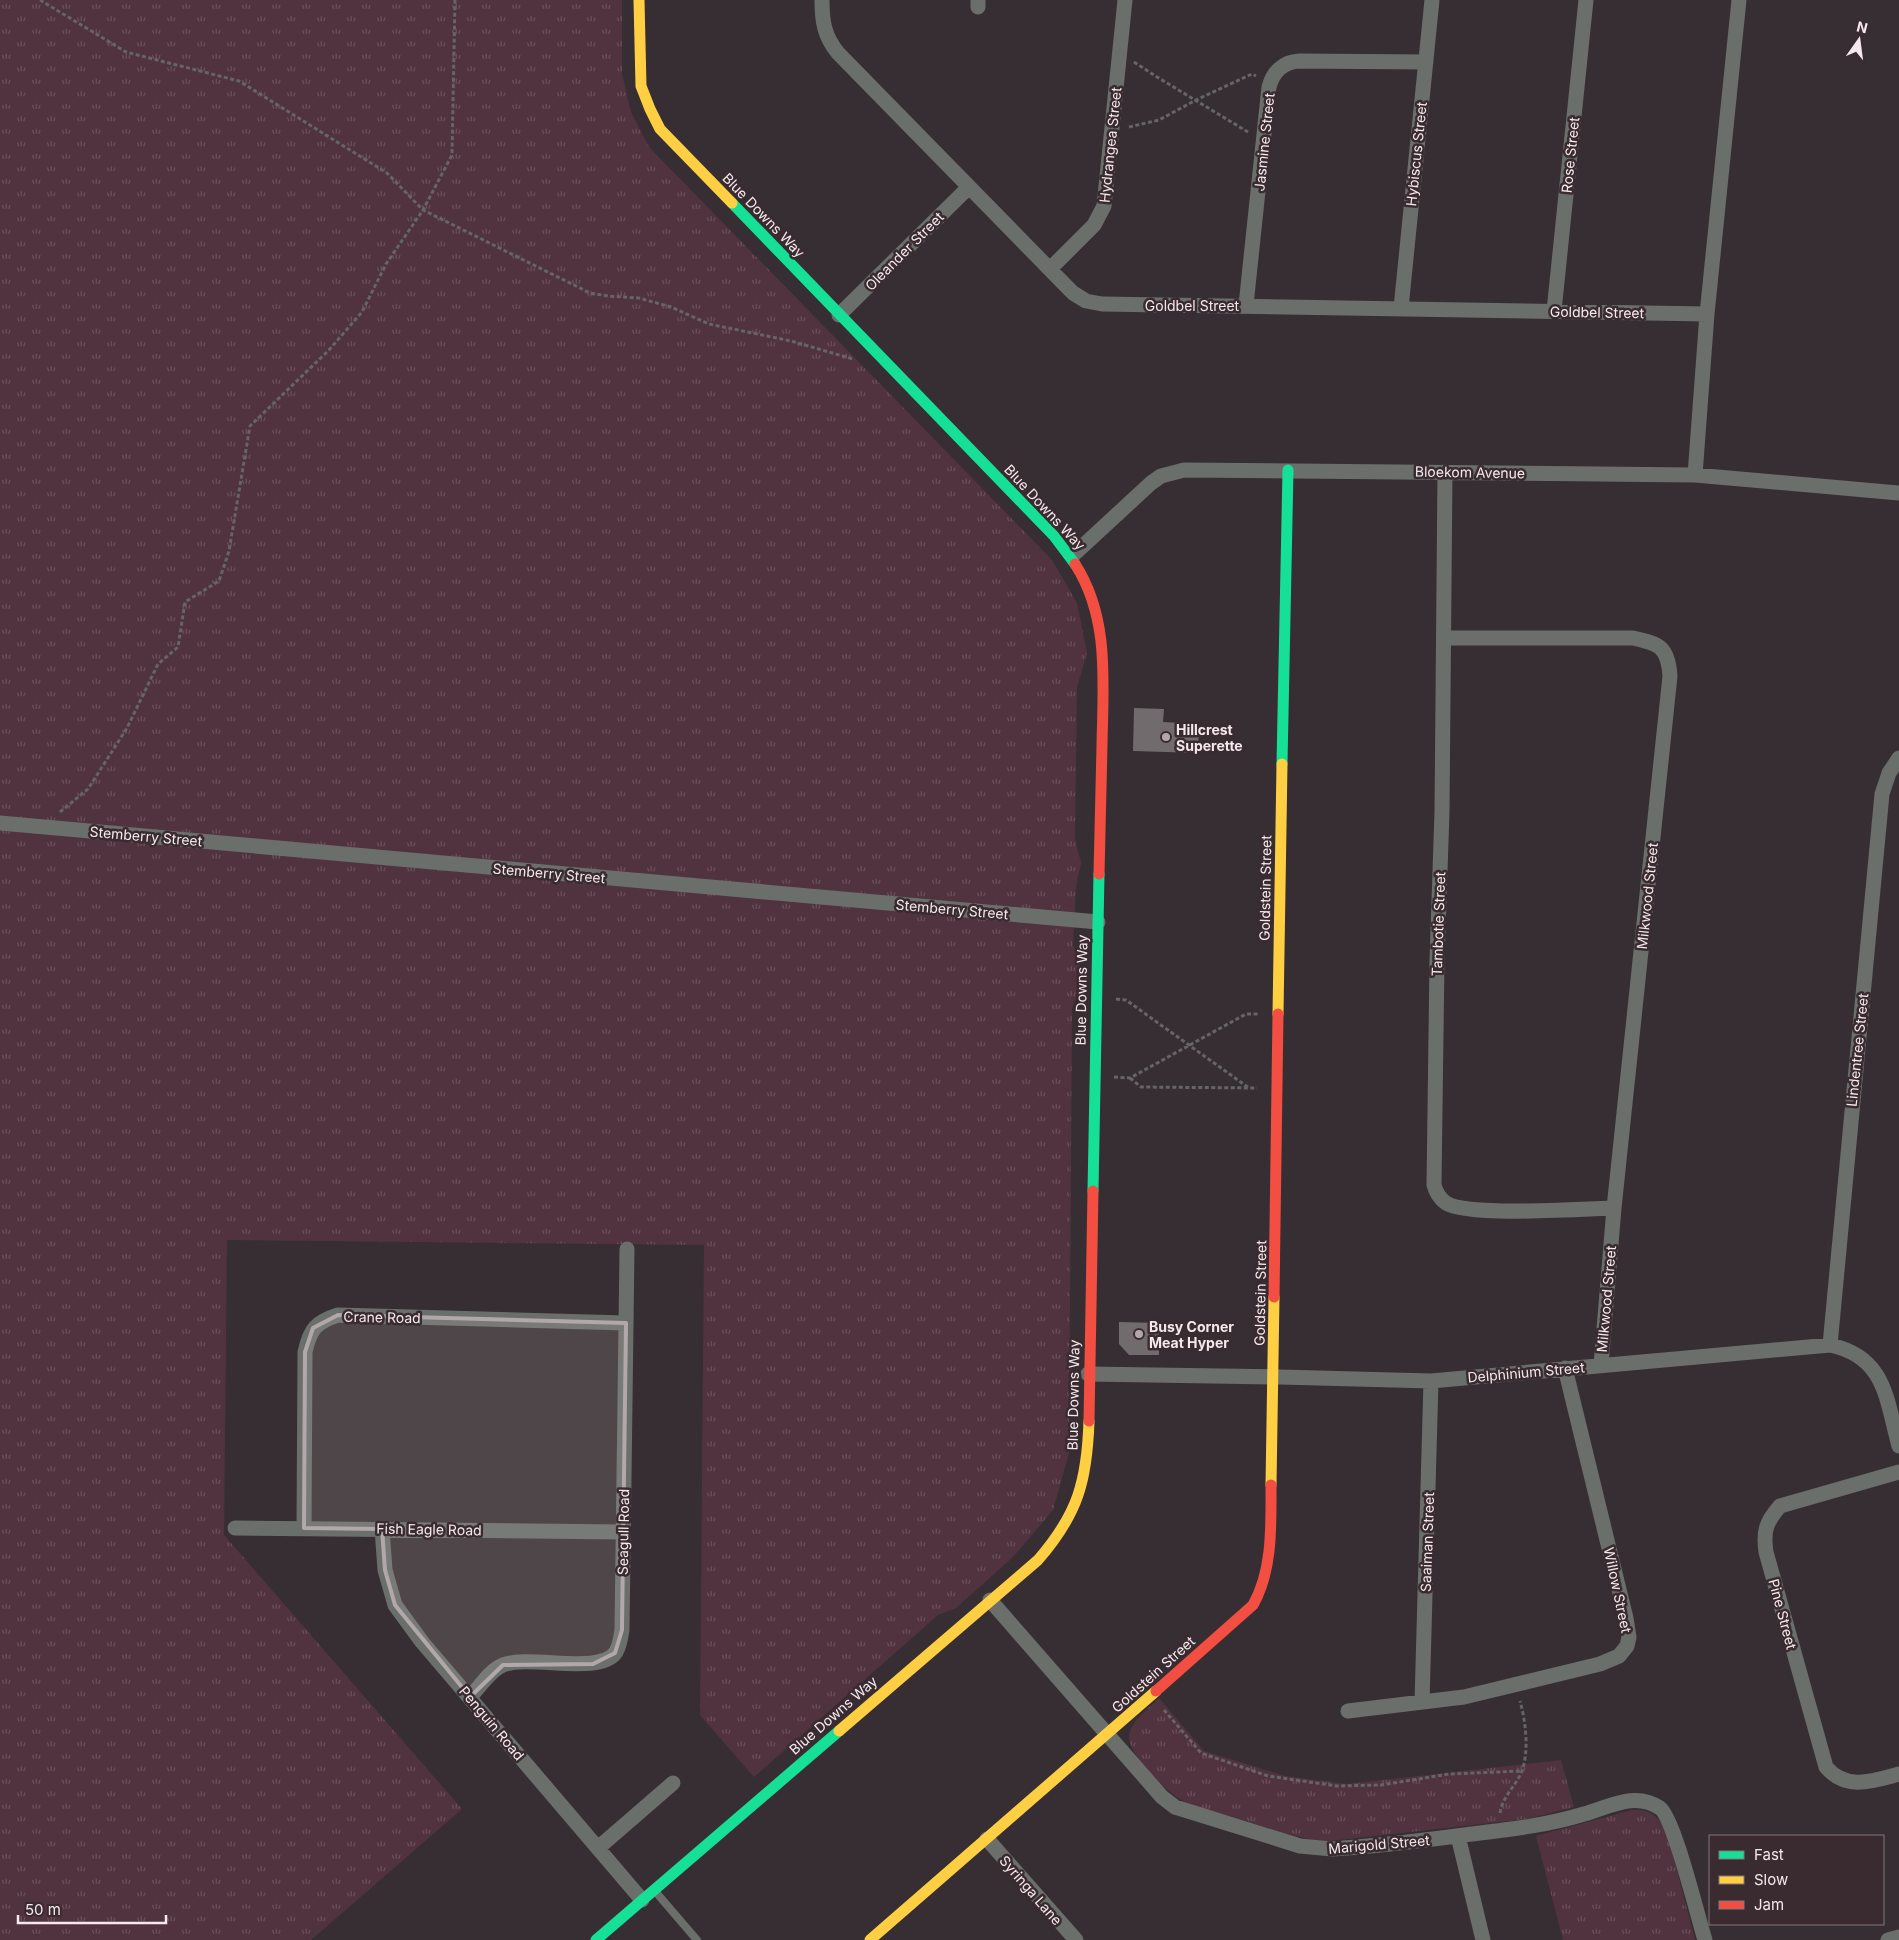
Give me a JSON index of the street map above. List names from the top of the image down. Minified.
{"streets":{"street":["Jasmine Street","Hydrangea Street","Hybiscus Street","Rose Street","Blue Downs Way","Oleander Street","Goldbel Street","Bloekom Avenue","Stemberry Street","Goldstein Street","Milkwood Street","Tambotie Street","Lindentree Street","Crane Road","Delphinium Street","Fish Eagle Road","Seagull Road","Saaiman Street","Willow Street","Pine Street","Penguin Road","Marigold Street","Syringa Lane"]},"crossings":[["Jasmine Street","Hybiscus Street"],["Jasmine Street","Goldbel Street"],["Hydrangea Street","Goldbel Street"],["Hybiscus Street","Goldbel Street"],["Rose Street","Goldbel Street"],["Blue Downs Way","Oleander Street"],["Blue Downs Way","Bloekom Avenue"],["Blue Downs Way","Stemberry Street"],["Blue Downs Way","Delphinium Street"],["Blue Downs Way","Penguin Road"],["Blue Downs Way","Marigold Street"],["Oleander Street","Goldbel Street"],["Bloekom Avenue","Goldstein Street"],["Bloekom Avenue","Tambotie Street"],["Goldstein Street","Delphinium Street"],["Goldstein Street","Marigold Street"],["Goldstein Street","Syringa Lane"],["Milkwood Street","Tambotie Street"],["Milkwood Street","Delphinium Street"],["Lindentree Street","Delphinium Street"],["Crane Road","Fish Eagle Road"],["Crane Road","Seagull Road"],["Delphinium Street","Saaiman Street"],["Delphinium Street","Willow Street"],["Fish Eagle Road","Seagull Road"],["Fish Eagle Road","Penguin Road"],["Seagull Road","Penguin Road"],["Saaiman Street","Willow Street"]],"places":["Hillcrest Superette","Busy Corner Meat Hyper"],"legend":["Fast","Slow","Jam"],"scale_bar":"50 m","north":"top"}
